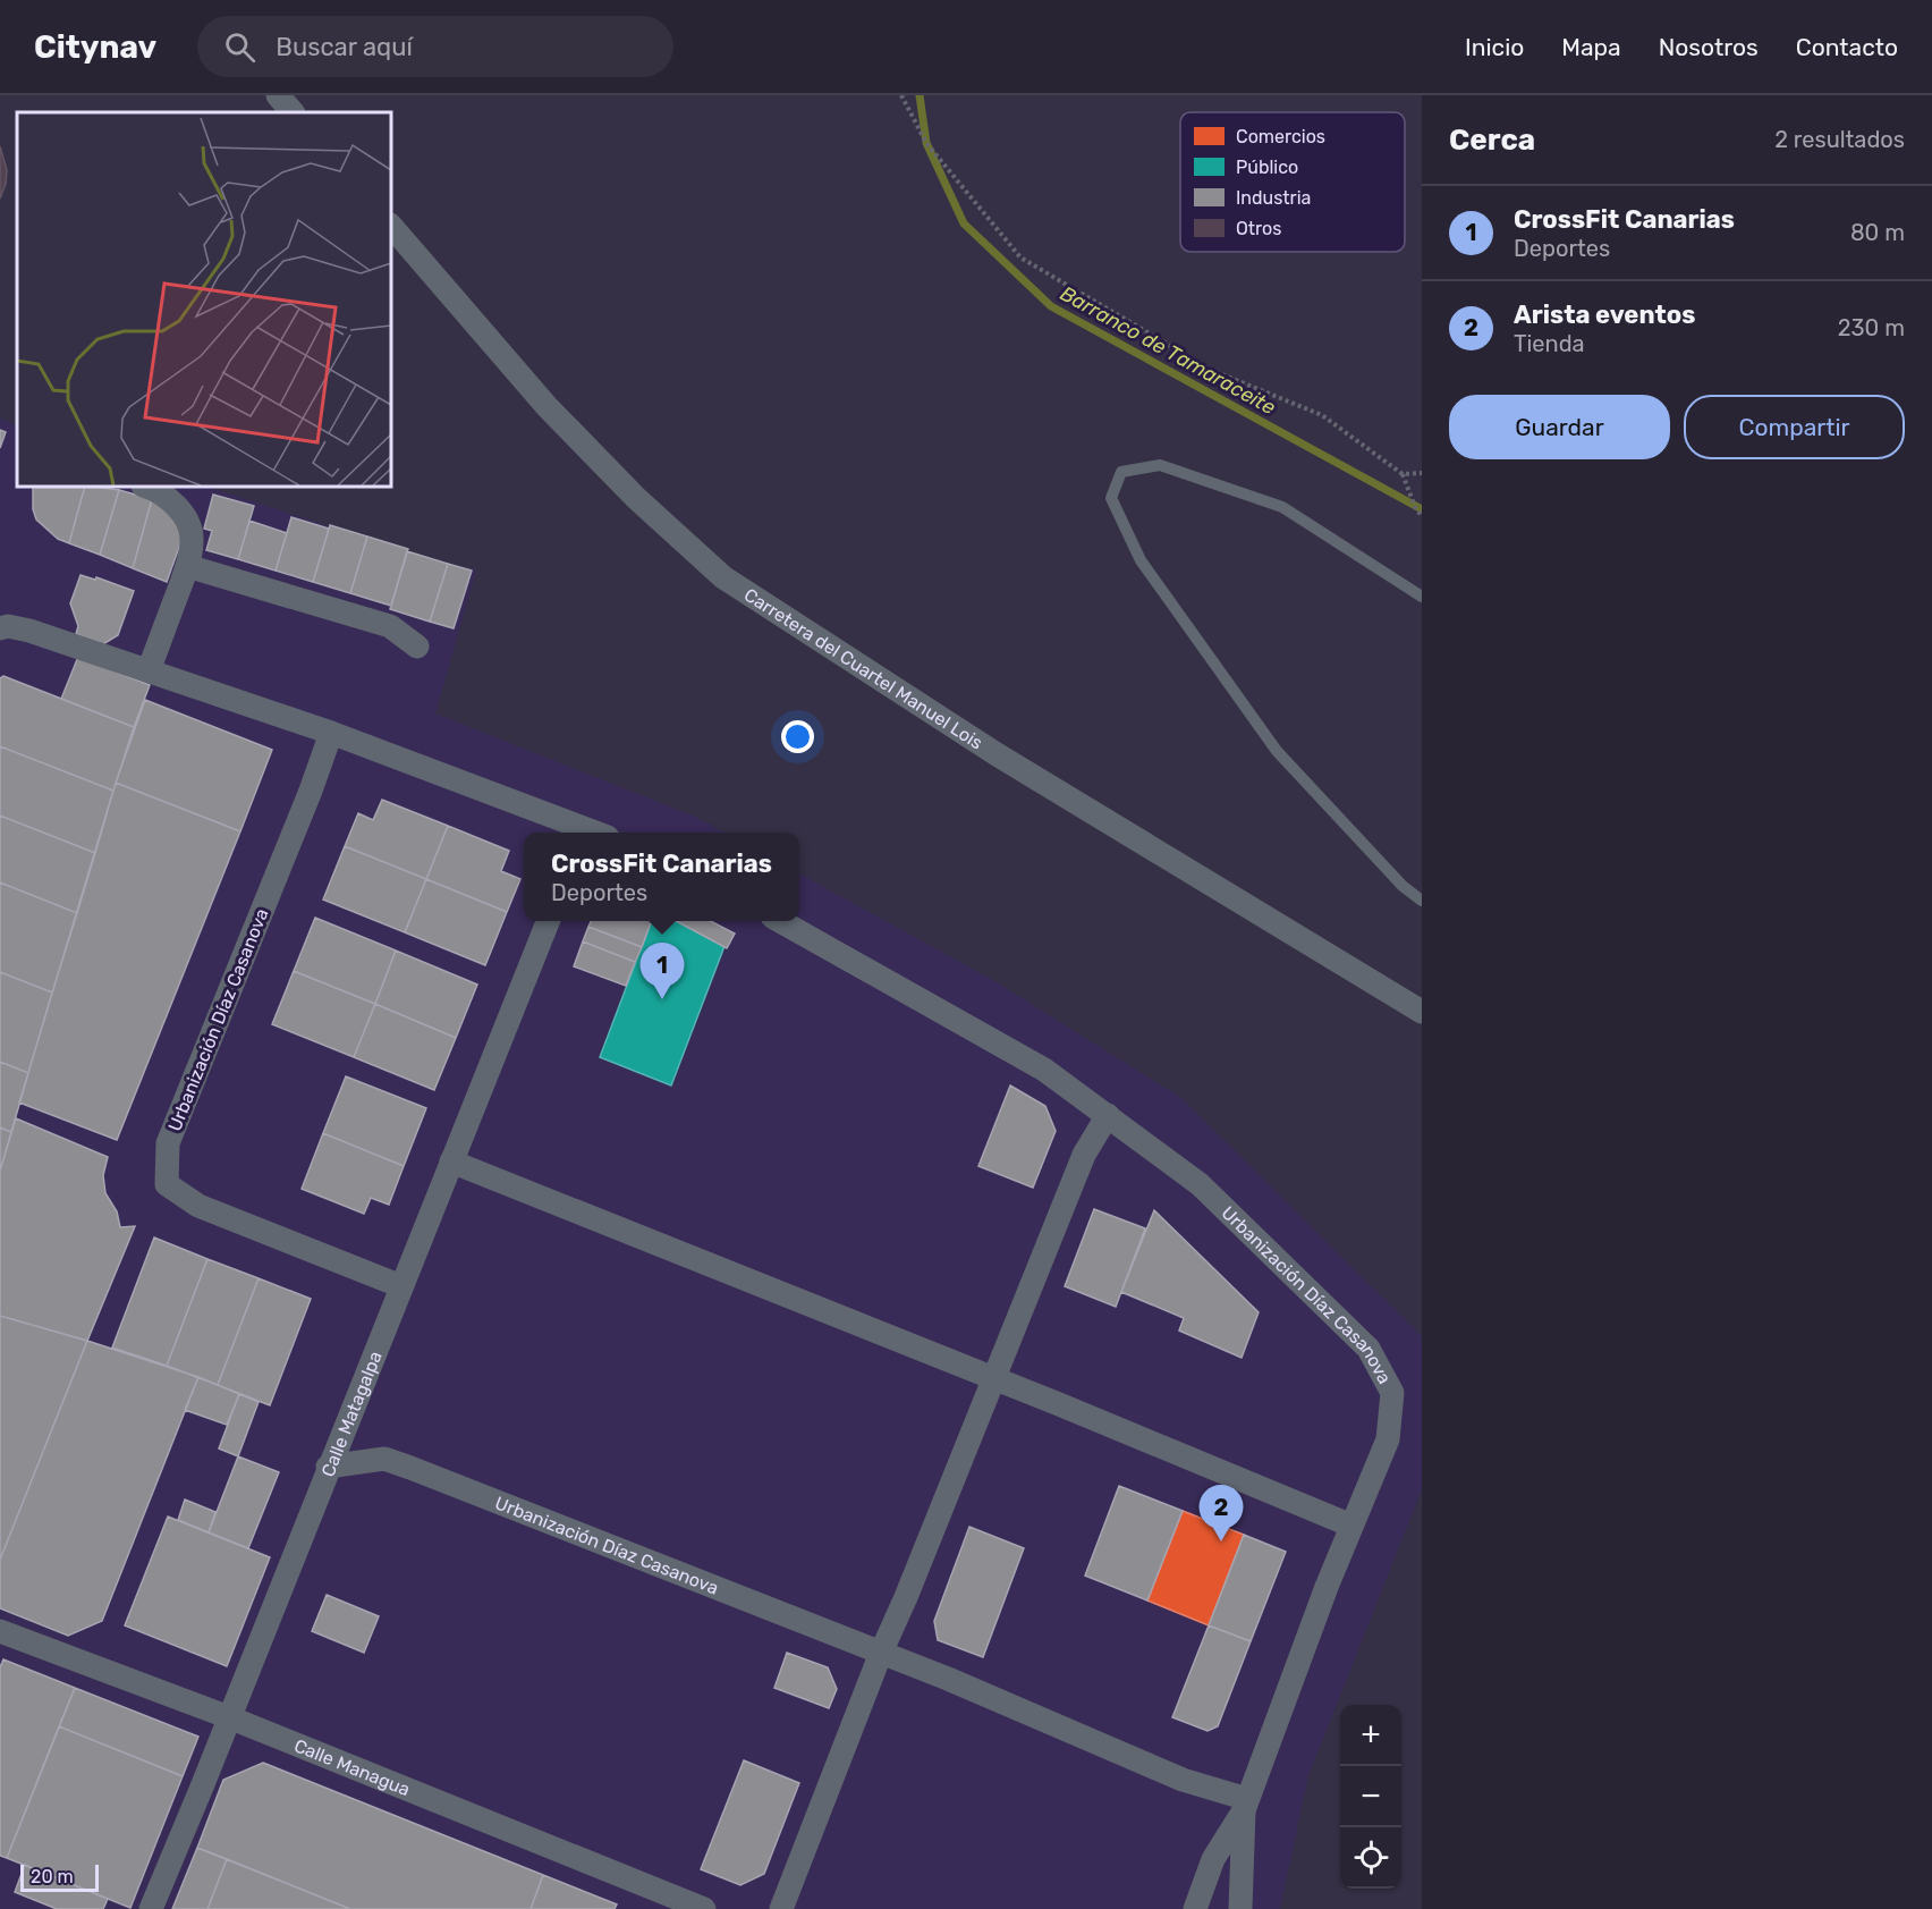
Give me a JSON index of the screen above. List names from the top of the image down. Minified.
{"streets":{"street":["Carretera del Cuartel Manuel Lois","Urbanización Díaz Casanova","Calle Matagalpa","Calle Managua"]},"crossings":[["Urbanización Díaz Casanova","Calle Matagalpa"],["Calle Matagalpa","Calle Managua"]],"water":["Barranco de Tamaraceite"],"legend":["Comercios","Público","Industria","Otros"],"scale_bar":"20 m","page":{"header":"Citynav","search":"Buscar aquí","nav":["Inicio","Mapa","Nosotros","Contacto"],"heading":["Cerca","2 resultados"],"list":[{"mark":"1","name":"CrossFit Canarias","note":"Deportes","value":"80 m"},{"mark":"2","name":"Arista eventos","note":"Tienda","value":"230 m"}],"buttons":["Guardar","Compartir"],"popup":["CrossFit Canarias","Deportes"],"pins":["1","2"],"map_buttons":["+","−"],"scale":"20 m"}}
